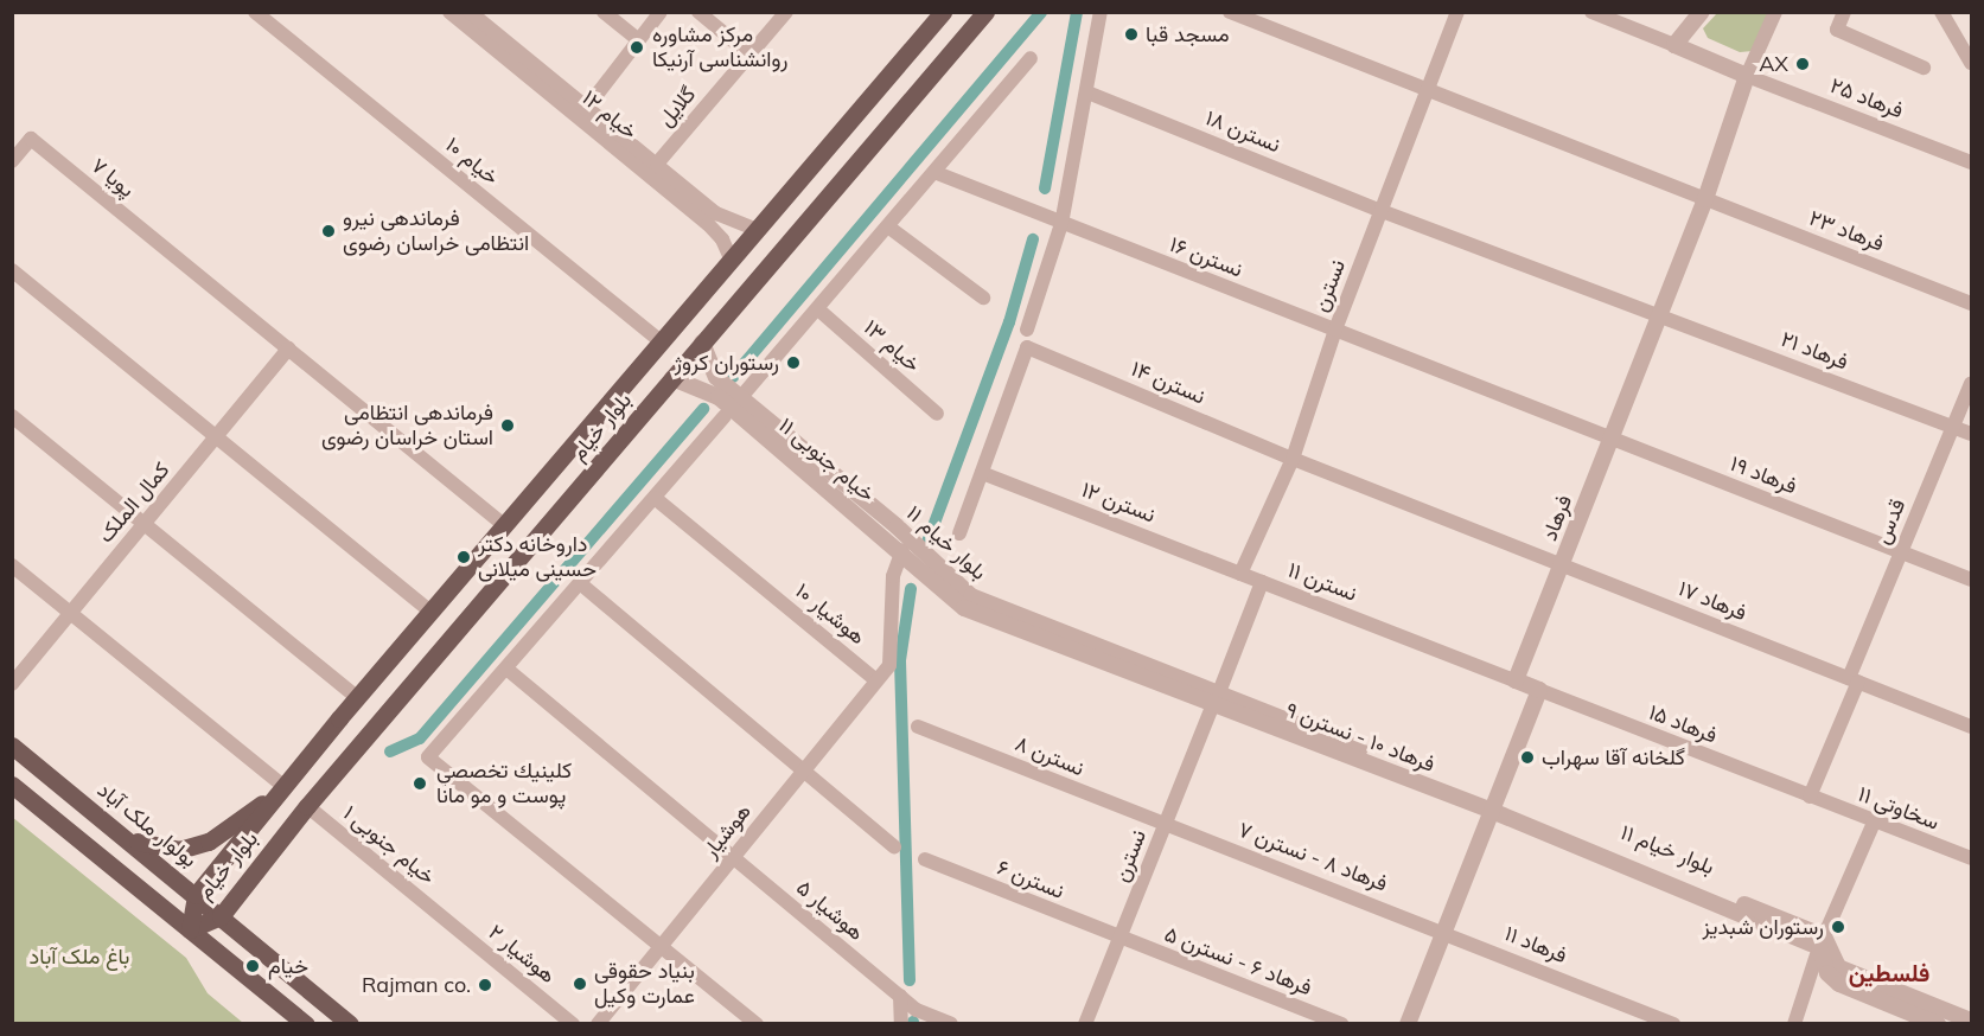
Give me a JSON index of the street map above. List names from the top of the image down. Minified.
{"streets":{"main road":["بلوار خیام","بولوار ملک آباد"],"street":["فرهاد ۲۵","گلایل","خیام ۱۲","نسترن ۱۸","خیام ۱۰","پویا ۷","فرهاد ۲۳","نسترن ۱۶","نسترن","خیام ۱۳","فرهاد ۲۱","نسترن ۱۴","خیام جنوبی ۱۱","فرهاد ۱۹","کمال الملک","نسترن ۱۲","فرهاد","قدس","بلوار خیام ۱۱","نسترن ۱۱","فرهاد ۱۷","هوشیار ۱۰","فرهاد ۱۵","فرهاد ۱۰ - نسترن ۹","نسترن ۸","سخاوتی ۱۱","هوشیار","خیام جنوبی ۱","فرهاد ۸ - نسترن ۷","نسترن ۶","هوشیار ۵","فرهاد ۱۱","هوشیار ۲","فرهاد ۶ - نسترن ۵"]},"crossings":[["فرهاد ۲۵","فرهاد"],["گلایل","خیام ۱۲"],["خیام ۱۲","بلوار خیام"],["نسترن ۱۸","نسترن"],["نسترن ۱۸","فرهاد ۲۱"],["خیام ۱۰","بلوار خیام"],["پویا ۷","بلوار خیام"],["پویا ۷","کمال الملک"],["فرهاد ۲۳","نسترن"],["فرهاد ۲۳","فرهاد"],["نسترن ۱۶","نسترن"],["نسترن ۱۶","فرهاد ۱۹"],["نسترن","نسترن ۱۴"],["نسترن","نسترن ۱۲"],["نسترن","بلوار خیام ۱۱"],["نسترن","نسترن ۱۱"],["نسترن","فرهاد ۱۰ - نسترن ۹"],["نسترن","نسترن ۸"],["نسترن","فرهاد ۸ - نسترن ۷"],["نسترن","نسترن ۶"],["نسترن","فرهاد ۶ - نسترن ۵"],["فرهاد ۲۱","فرهاد"],["فرهاد ۲۱","قدس"],["نسترن ۱۴","نسترن ۱۲"],["نسترن ۱۴","فرهاد ۱۷"],["بلوار خیام","بلوار خیام ۱۱"],["بلوار خیام","بولوار ملک آباد"],["بلوار خیام","خیام جنوبی ۱"],["خیام جنوبی ۱۱","بلوار خیام ۱۱"],["خیام جنوبی ۱۱","هوشیار"],["فرهاد ۱۹","فرهاد"],["فرهاد ۱۹","قدس"],["نسترن ۱۲","نسترن ۱۱"],["فرهاد","نسترن ۱۱"],["فرهاد","فرهاد ۱۷"],["قدس","فرهاد ۱۷"],["قدس","فرهاد ۱۵"],["قدس","سخاوتی ۱۱"],["بلوار خیام ۱۱","فرهاد ۱۰ - نسترن ۹"],["هوشیار ۱۰","هوشیار"],["فرهاد ۱۵","سخاوتی ۱۱"],["نسترن ۸","فرهاد ۸ - نسترن ۷"],["هوشیار","هوشیار ۵"],["خیام جنوبی ۱","هوشیار ۲"],["فرهاد ۸ - نسترن ۷","فرهاد ۱۱"],["نسترن ۶","فرهاد ۶ - نسترن ۵"]],"districts":["فلسطین"],"parks":["باغ ملک آباد"],"places":["مسجد قبا","مرکز مشاوره روانشناسی آرنیکا","AX","فرماندهی نیرو انتظامی خراسان رضوی","رستوران کروژ","فرماندهی انتظامی استان خراسان رضوی","داروخانه دکتر حسینی میلانی","گلخانه آقا سهراب","كلينيك تخصصي پوست و مو مانا","رستوران شبدیز","خیام","بنیاد حقوقی عمارت وکیل","Rajman co."]}
